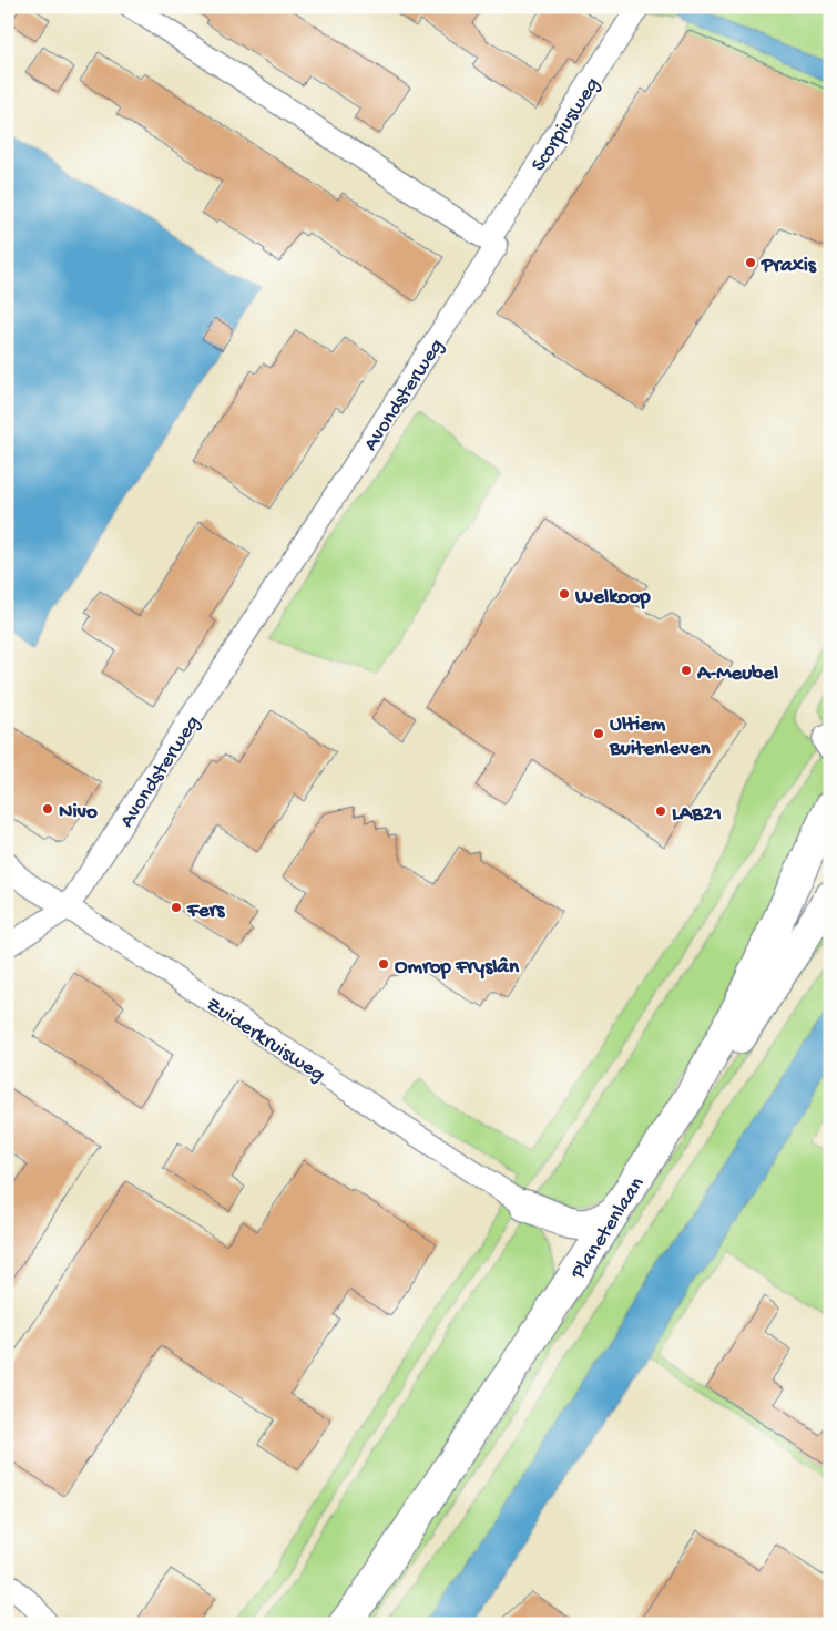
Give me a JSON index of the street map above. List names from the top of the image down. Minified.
{"streets":{"main road":["Planetenlaan"],"street":["Scorpiusweg","Avondsterweg","Zuiderkruisweg"]},"crossings":[["Scorpiusweg","Avondsterweg"],["Avondsterweg","Zuiderkruisweg"]],"places":["Praxis","Welkoop","A-Meubel","Ultiem Buitenleven","Nivo","LAB21","Fers","Omrop Fryslân"]}
